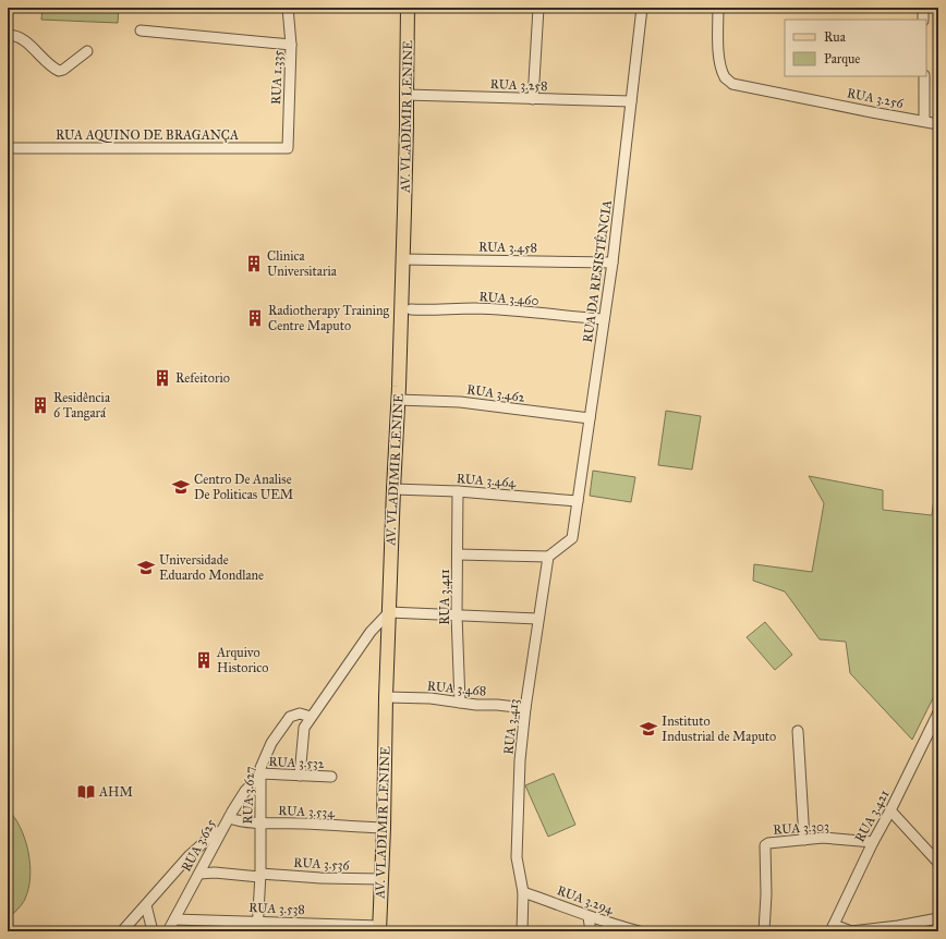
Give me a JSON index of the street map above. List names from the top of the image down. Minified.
{"streets":{"main road":["AV. VLADIMIR LENINE"],"street":["RUA 1.335","RUA 3.258","RUA 3.256","RUA AQUINO DE BRAGANÇA","RUA 3.458","RUA DA RESISTÊNCIA","RUA 3.460","RUA 3.462","RUA 3.464","RUA 3.411","RUA 3.468","RUA 3.413","RUA 3.532","RUA 3.627","RUA 3.534","RUA 3.421","RUA 3.303","RUA 3.625","RUA 3.536","RUA 3.294","RUA 3.538"]},"crossings":[["RUA 1.335","RUA AQUINO DE BRAGANÇA"],["RUA 3.258","AV. VLADIMIR LENINE"],["RUA 3.258","RUA DA RESISTÊNCIA"],["AV. VLADIMIR LENINE","RUA 3.458"],["AV. VLADIMIR LENINE","RUA 3.462"],["AV. VLADIMIR LENINE","RUA 3.464"],["AV. VLADIMIR LENINE","RUA 3.468"],["AV. VLADIMIR LENINE","RUA 3.534"],["AV. VLADIMIR LENINE","RUA 3.536"],["AV. VLADIMIR LENINE","RUA 3.538"],["RUA 3.458","RUA DA RESISTÊNCIA"],["RUA DA RESISTÊNCIA","RUA 3.460"],["RUA DA RESISTÊNCIA","RUA 3.462"],["RUA DA RESISTÊNCIA","RUA 3.464"],["RUA DA RESISTÊNCIA","RUA 3.413"],["RUA 3.464","RUA 3.411"],["RUA 3.411","RUA 3.468"],["RUA 3.468","RUA 3.413"],["RUA 3.413","RUA 3.294"],["RUA 3.532","RUA 3.627"],["RUA 3.532","RUA 3.625"],["RUA 3.627","RUA 3.534"],["RUA 3.627","RUA 3.625"],["RUA 3.627","RUA 3.536"],["RUA 3.627","RUA 3.538"],["RUA 3.534","RUA 3.625"],["RUA 3.421","RUA 3.303"],["RUA 3.625","RUA 3.536"],["RUA 3.625","RUA 3.538"]],"places":{"building":["Clinica Universitaria","Radiotherapy Training Centre Maputo","Refeitorio","Residência 6 Tangará","Arquivo Historico"],"school or university":["Centro De Analise De Politicas UEM","Universidade Eduardo Mondlane","Instituto Industrial de Maputo"],"library":["AHM"]},"legend":["Rua","Parque"]}
